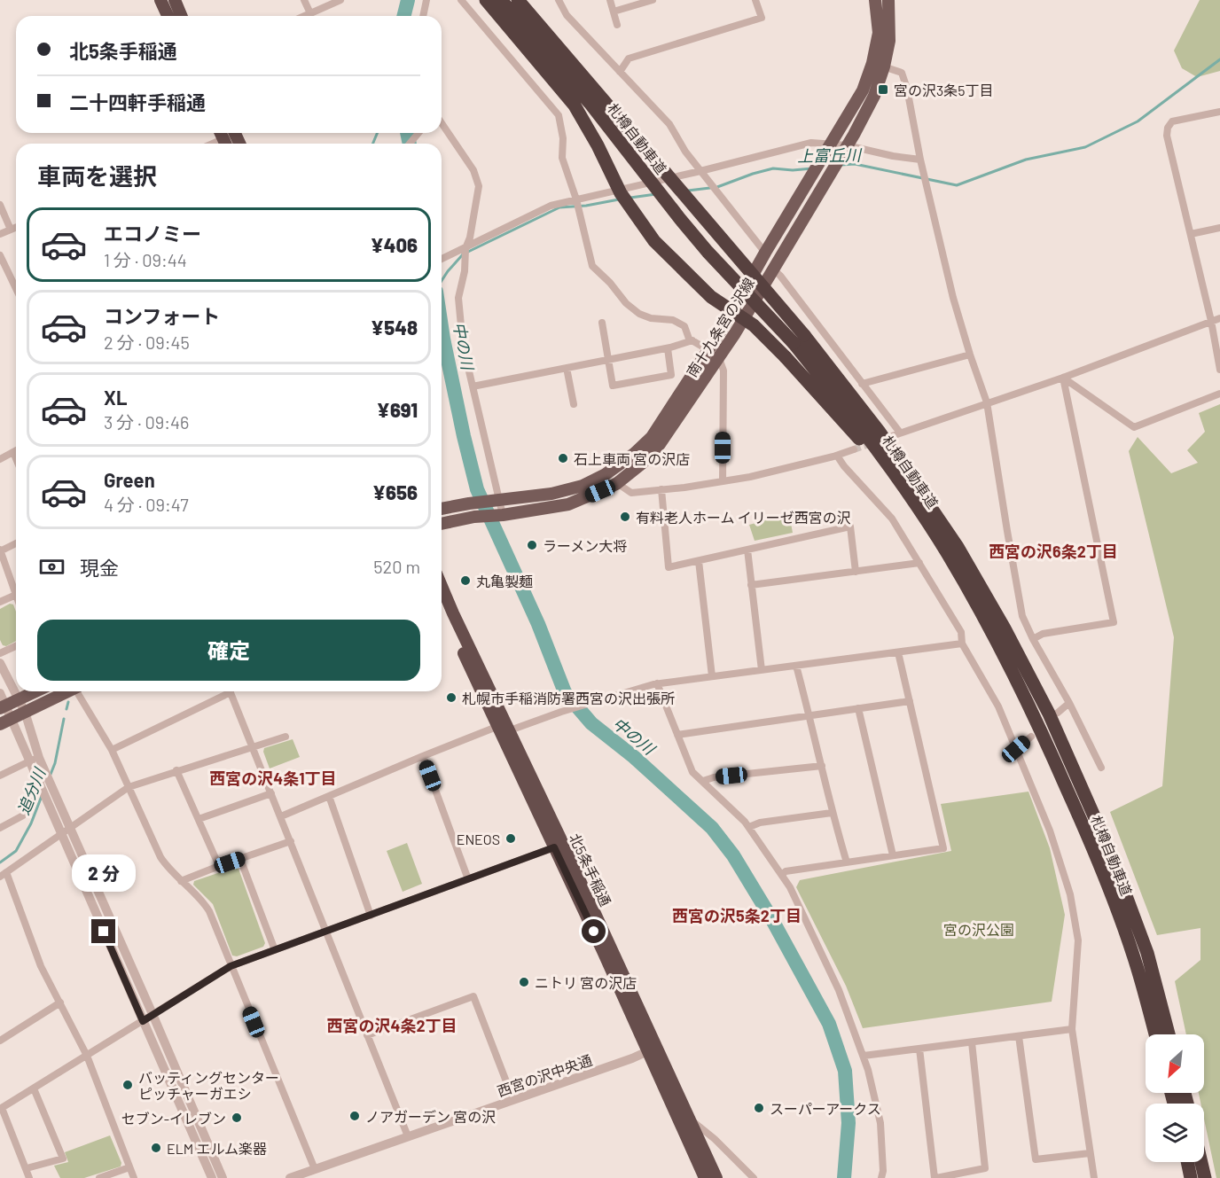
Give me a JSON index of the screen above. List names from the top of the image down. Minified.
{"streets":{"highway":["札樽自動車道","北5条手稲通"],"main road":["南十九条宮の沢線"],"street":["西宮の沢中央通"]},"crossings":[["北5条手稲通","西宮の沢中央通"]],"districts":["西宮の沢6条2丁目","西宮の沢4条1丁目","西宮の沢5条2丁目","西宮の沢4条2丁目"],"water":["上富丘川","中の川","追分川"],"parks":["宮の沢公園"],"places":{"transit":["宮の沢3条5丁目"],"other":["石上車両 宮の沢店","有料老人ホーム イリーゼ西宮の沢","ラーメン大将","丸亀製麺","札幌市手稲消防署西宮の沢出張所","ENEOS","ニトリ 宮の沢店","バッティングセンター ピッチャーガエシ","スーパーアークス","ノアガーデン 宮の沢","セブン-イレブン","ELM エルム楽器"]},"north":"bottom left","page":{"banner":["北5条手稲通","二十四軒手稲通"],"heading":"車両を選択","list":[{"name":"エコノミー","note":"1 分 · 09:44","value":"¥406"},{"name":"コンフォート","note":"2 分 · 09:45","value":"¥548"},{"name":"XL","note":"3 分 · 09:46","value":"¥691"},{"name":"Green","note":"4 分 · 09:47","value":"¥656"}],"pay":["現金","520 m"],"buttons":"確定","bubble":"2 分"}}
